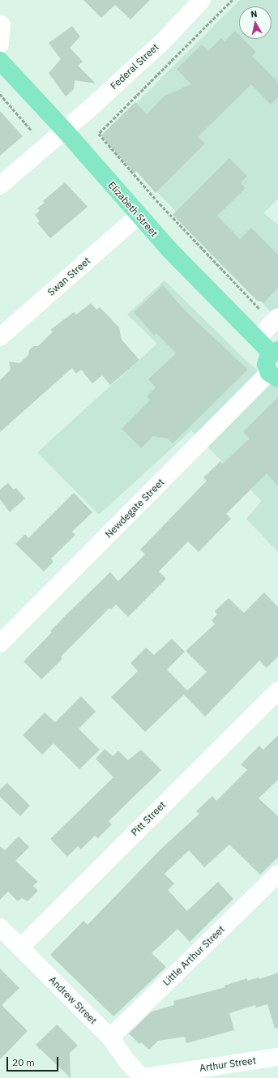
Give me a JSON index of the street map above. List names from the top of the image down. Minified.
{"streets":{"main road":["Elizabeth Street"],"street":["Federal Street","Swan Street","Newdegate Street","Pitt Street","Little Arthur Street","Andrew Street","Arthur Street"]},"crossings":[["Federal Street","Elizabeth Street"],["Elizabeth Street","Swan Street"],["Pitt Street","Andrew Street"],["Little Arthur Street","Andrew Street"],["Andrew Street","Arthur Street"]],"scale_bar":"20 m","north":"top"}
